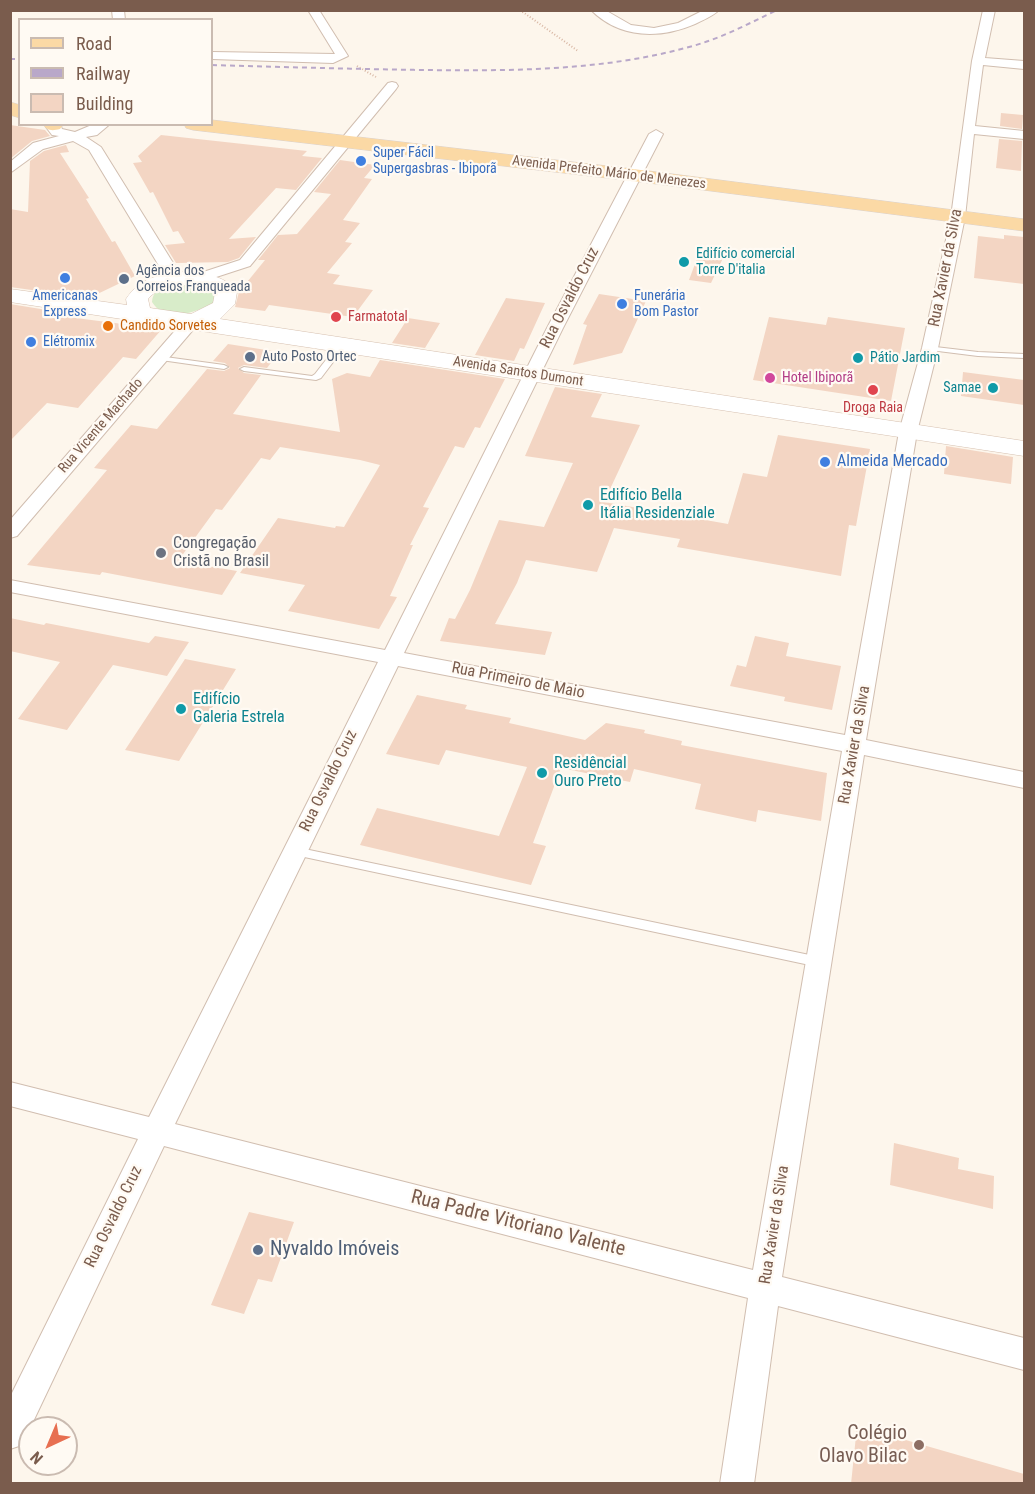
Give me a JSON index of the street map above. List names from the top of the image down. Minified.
{"streets":{"main road":["Avenida Prefeito Mário de Menezes","Avenida Santos Dumont"],"street":["Rua Xavier da Silva","Rua Osvaldo Cruz","Rua Vicente Machado","Rua Primeiro de Maio","Rua Padre Vitoriano Valente"]},"crossings":[["Avenida Prefeito Mário de Menezes","Rua Xavier da Silva"],["Avenida Prefeito Mário de Menezes","Rua Osvaldo Cruz"],["Rua Xavier da Silva","Avenida Santos Dumont"],["Rua Xavier da Silva","Rua Primeiro de Maio"],["Rua Xavier da Silva","Rua Padre Vitoriano Valente"],["Rua Osvaldo Cruz","Avenida Santos Dumont"],["Rua Osvaldo Cruz","Rua Primeiro de Maio"],["Rua Osvaldo Cruz","Rua Padre Vitoriano Valente"],["Avenida Santos Dumont","Rua Vicente Machado"]],"places":["Super Fácil Supergasbras - Ibiporã","Edifício comercial Torre D'italia","Americanas Express","Agência dos Correios Franqueada","Funerária Bom Pastor","Farmatotal","Candido Sorvetes","Elétromix","Auto Posto Ortec","Pátio Jardim","Hotel Ibiporã","Samae","Droga Raia","Almeida Mercado","Edifício Bella Itália Residenziale","Congregação Cristã no Brasil","Edifício Galeria Estrela","Residêncial Ouro Preto","Nyvaldo Imóveis","Colégio Olavo Bilac"],"legend":["Road","Railway","Building"],"north":"bottom left"}
